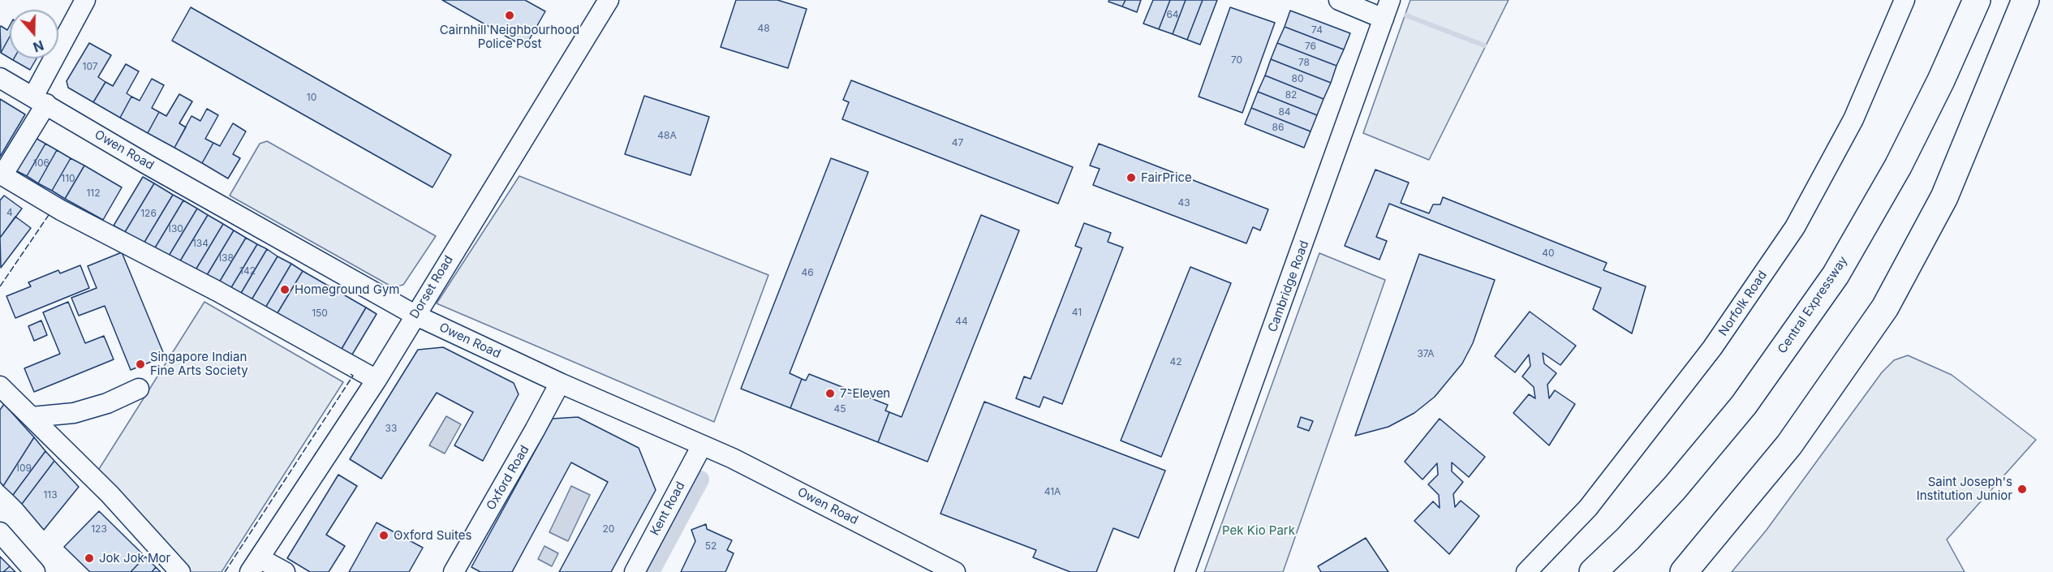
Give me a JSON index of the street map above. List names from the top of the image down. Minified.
{"streets":{"highway":["Central Expressway"],"street":["Owen Road","Cambridge Road","Dorset Road","Norfolk Road","Oxford Road","Kent Road"]},"crossings":[["Owen Road","Dorset Road"],["Owen Road","Oxford Road"],["Owen Road","Kent Road"]],"parks":["Pek Kio Park"],"places":["Cairnhill Neighbourhood Police Post","FairPrice","Homeground Gym","Singapore Indian Fine Arts Society","7-Eleven","Saint Joseph's Institution Junior","Oxford Suites","Jok Jok Mor"],"house_numbers":["64","48","74","76","70","78","107","80","82","10","84","86","48A","47","106","110","112","43","4","126","130","134","40","138","142","46","41","150","44","37A","42","45","33","109","41A","113","123","20","52"],"north":"bottom"}
